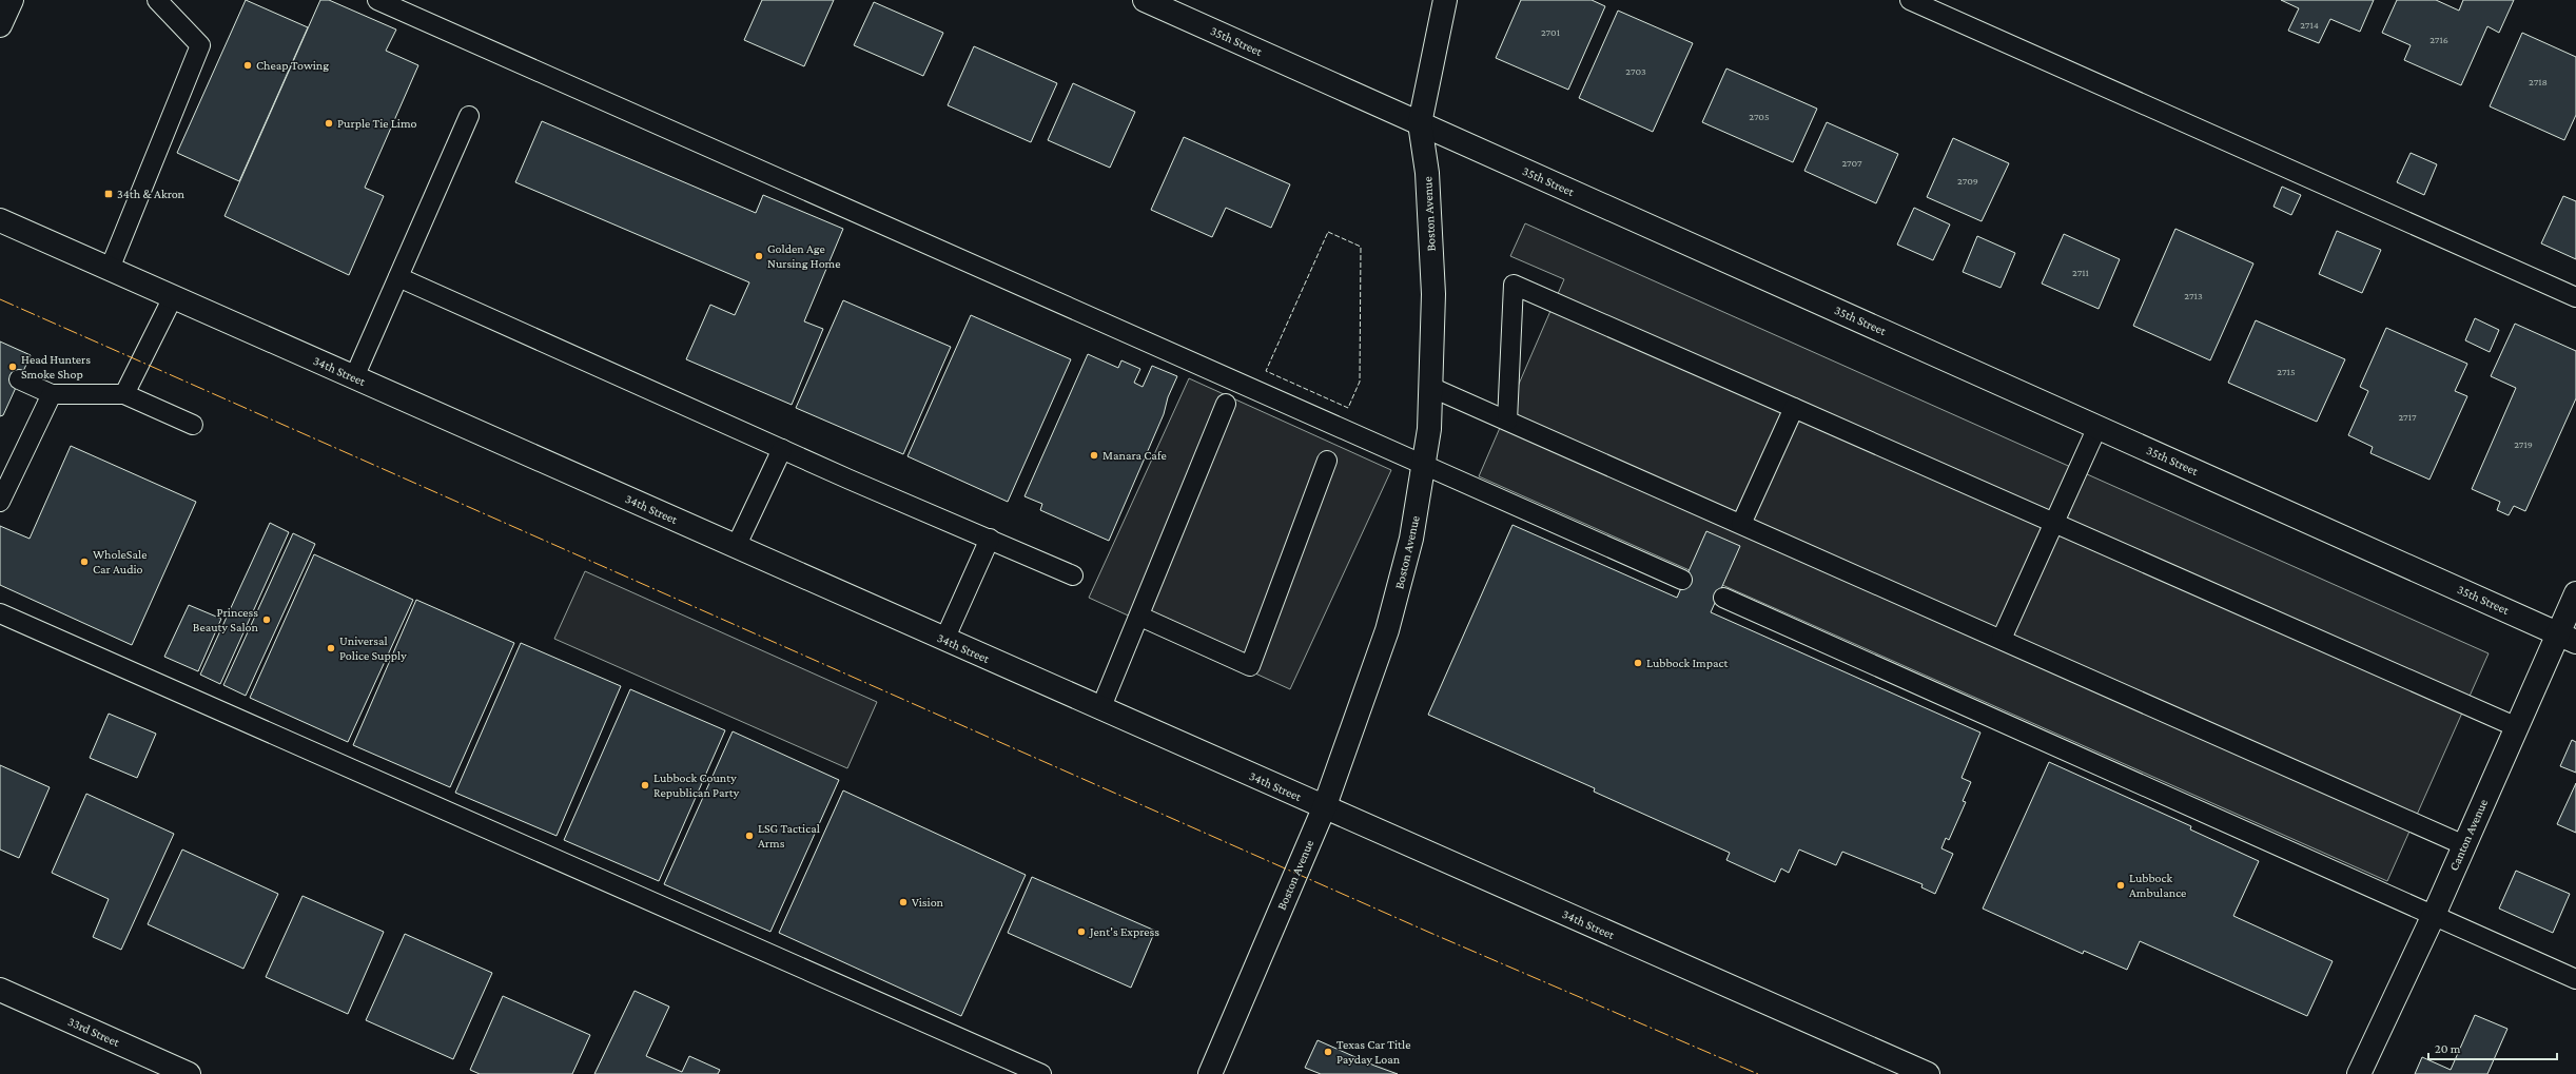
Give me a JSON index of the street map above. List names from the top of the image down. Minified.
{"streets":{"street":["35th Street","Boston Avenue","34th Street","Canton Avenue","33rd Street"]},"crossings":[["35th Street","Boston Avenue"],["35th Street","Canton Avenue"],["Boston Avenue","34th Street"]],"places":{"other":["Cheap Towing","Purple Tie Limo","Golden Age Nursing Home","Head Hunters Smoke Shop","Manara Cafe","WholeSale Car Audio","Princess Beauty Salon","Universal Police Supply","Lubbock Impact","Lubbock County Republican Party","LSG Tactical Arms","Lubbock Ambulance","Vision","Jent's Express","Texas Car Title Payday Loan"],"transit":["34th & Akron"]},"house_numbers":["2714","2701","2716","2703","2718","2705","2707","2709","2711","2713","2715","2717","2719"],"scale_bar":"20 m"}
